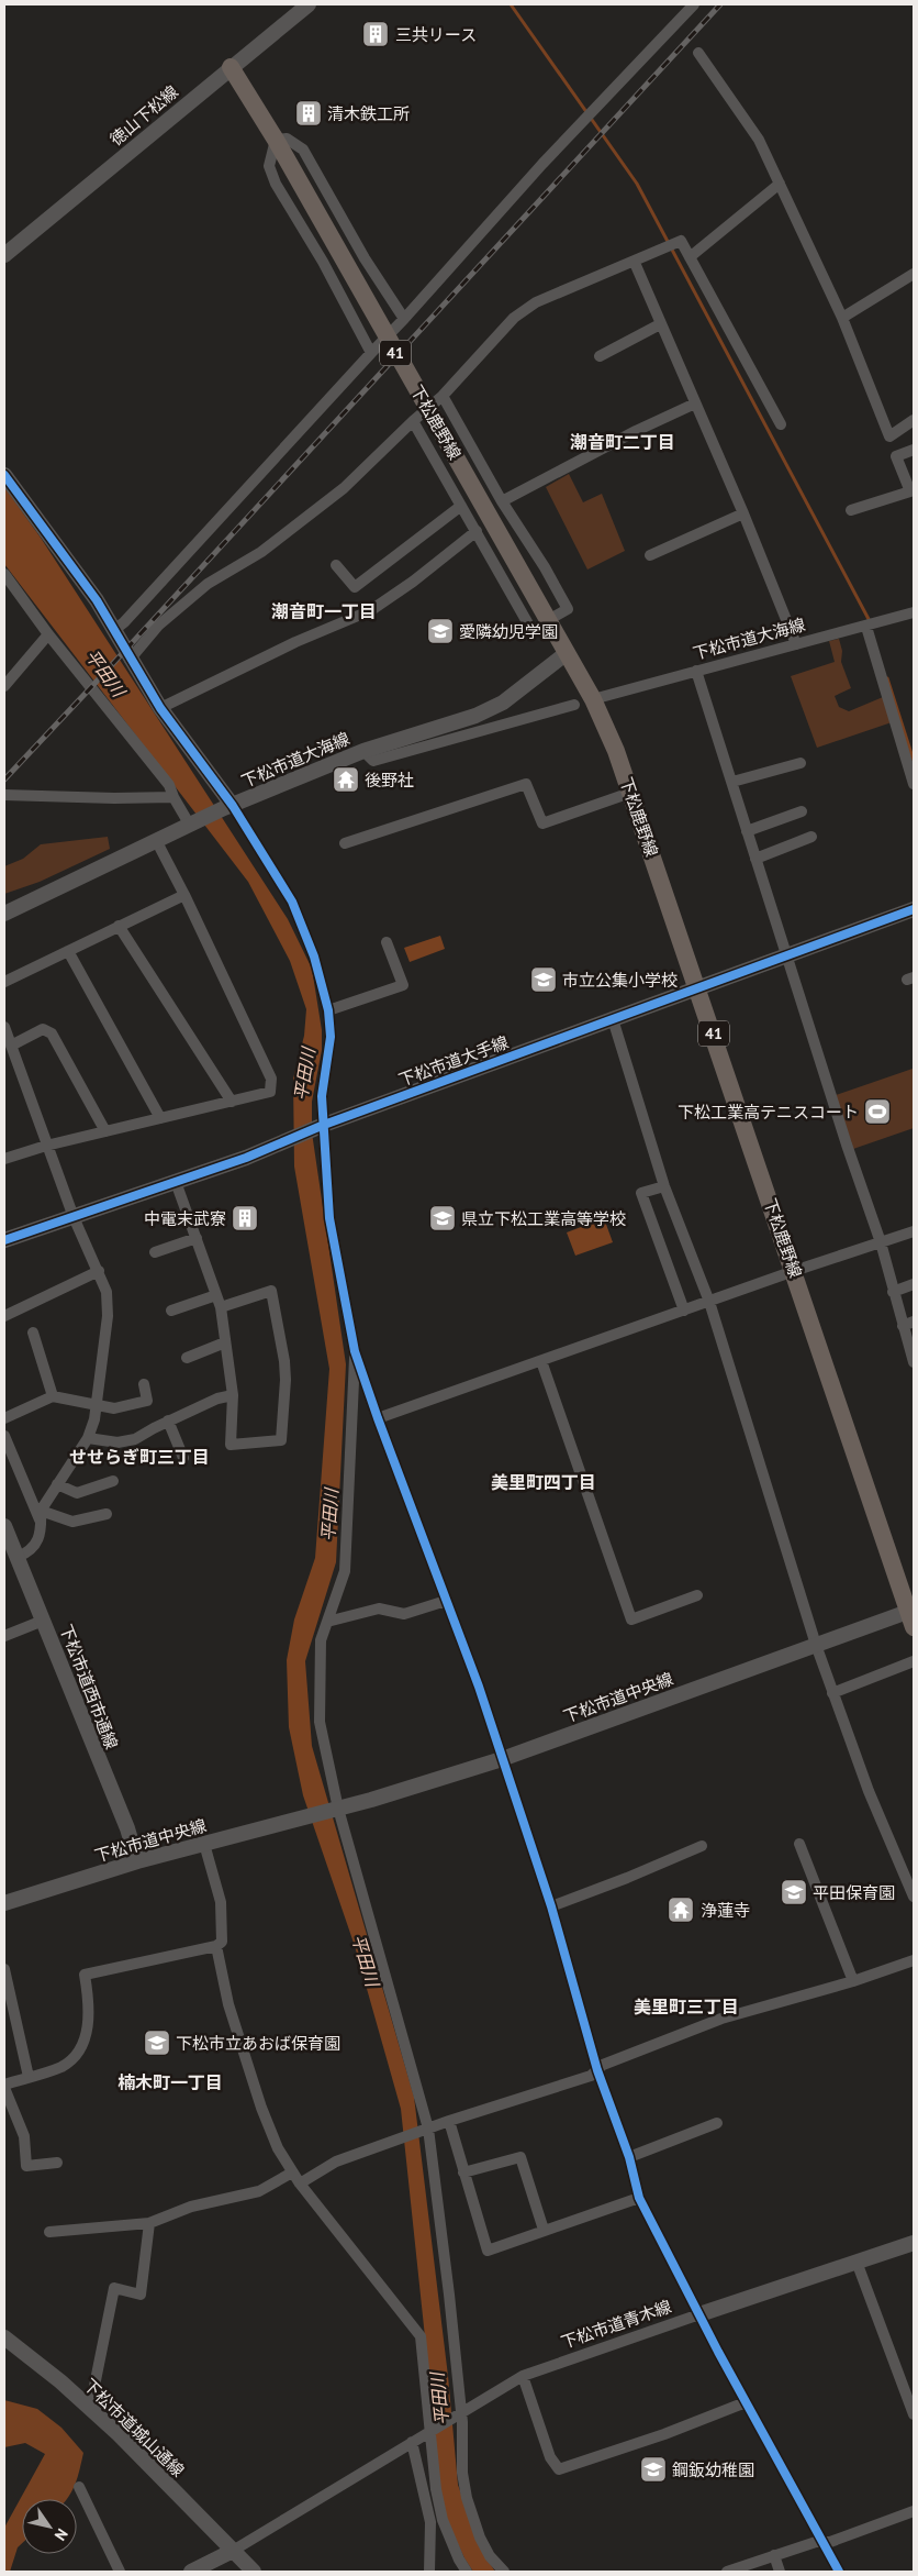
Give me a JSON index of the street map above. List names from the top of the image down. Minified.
{"streets":{"main road":["41","下松鹿野線"],"street":["徳山下松線","下松市道大海線","下松市道大手線","下松市道西市通線","下松市道中央線","下松市道青木線","下松市道城山通線"]},"crossings":[["徳山下松線","下松鹿野線"],["下松鹿野線","下松市道大海線"],["下松鹿野線","下松市道大手線"],["下松鹿野線","下松市道中央線"],["下松市道西市通線","下松市道中央線"]],"districts":["潮音町二丁目","潮音町一丁目","せせらぎ町三丁目","美里町四丁目","美里町三丁目","楠木町一丁目"],"water":["平田川"],"places":{"building":["三共リース","清木鉄工所","中電末武寮"],"school or university":["愛隣幼児学園","市立公集小学校","県立下松工業高等学校","平田保育園","下松市立あおば保育園","鋼鈑幼稚園"],"temple":["後野社","浄蓮寺"],"sports":["下松工業高テニスコート"]},"north":"bottom right"}
